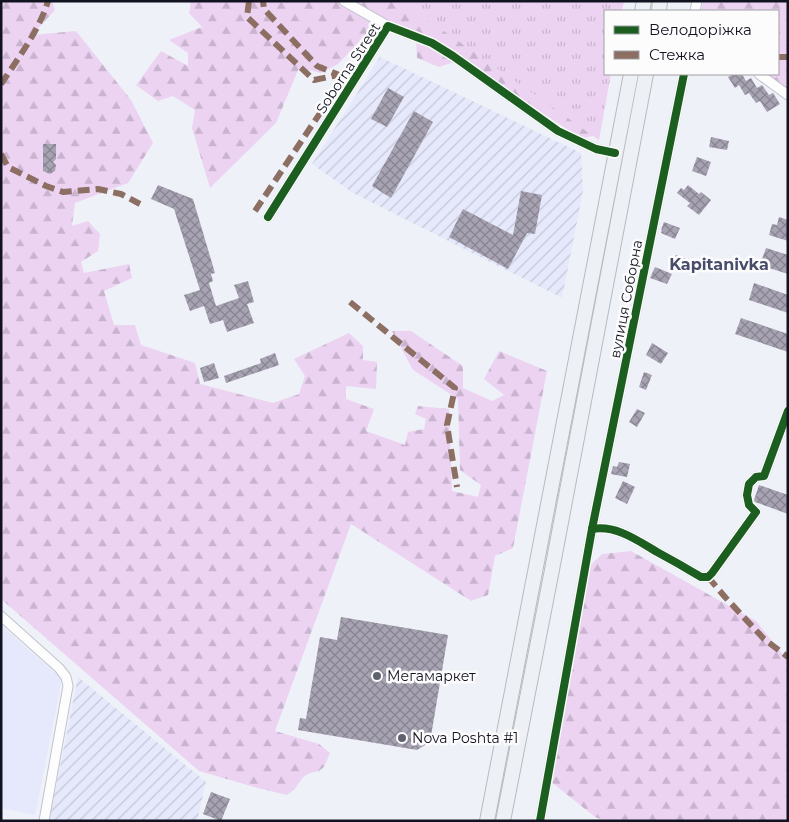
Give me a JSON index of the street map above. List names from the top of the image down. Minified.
{"streets":{"street":["Soborna Street","вулиця Соборна"]},"districts":["Kapitanivka"],"places":["Мегамаркет","Nova Poshta #1"],"legend":["Велодоріжка","Стежка"]}
